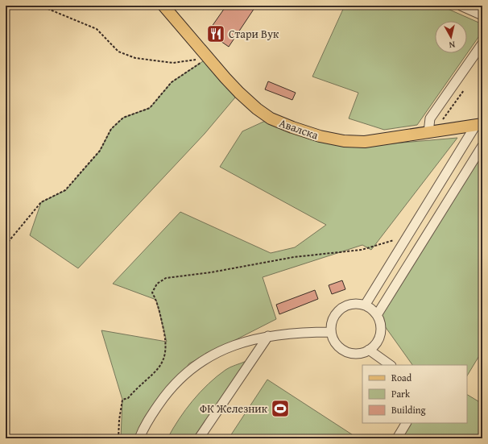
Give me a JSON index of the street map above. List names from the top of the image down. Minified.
{"streets":{"main road":["Авалска"]},"places":{"restaurant":["Стари Вук"],"sports":["ФК Железник"]},"legend":["Road","Park","Building"],"north":"bottom"}
